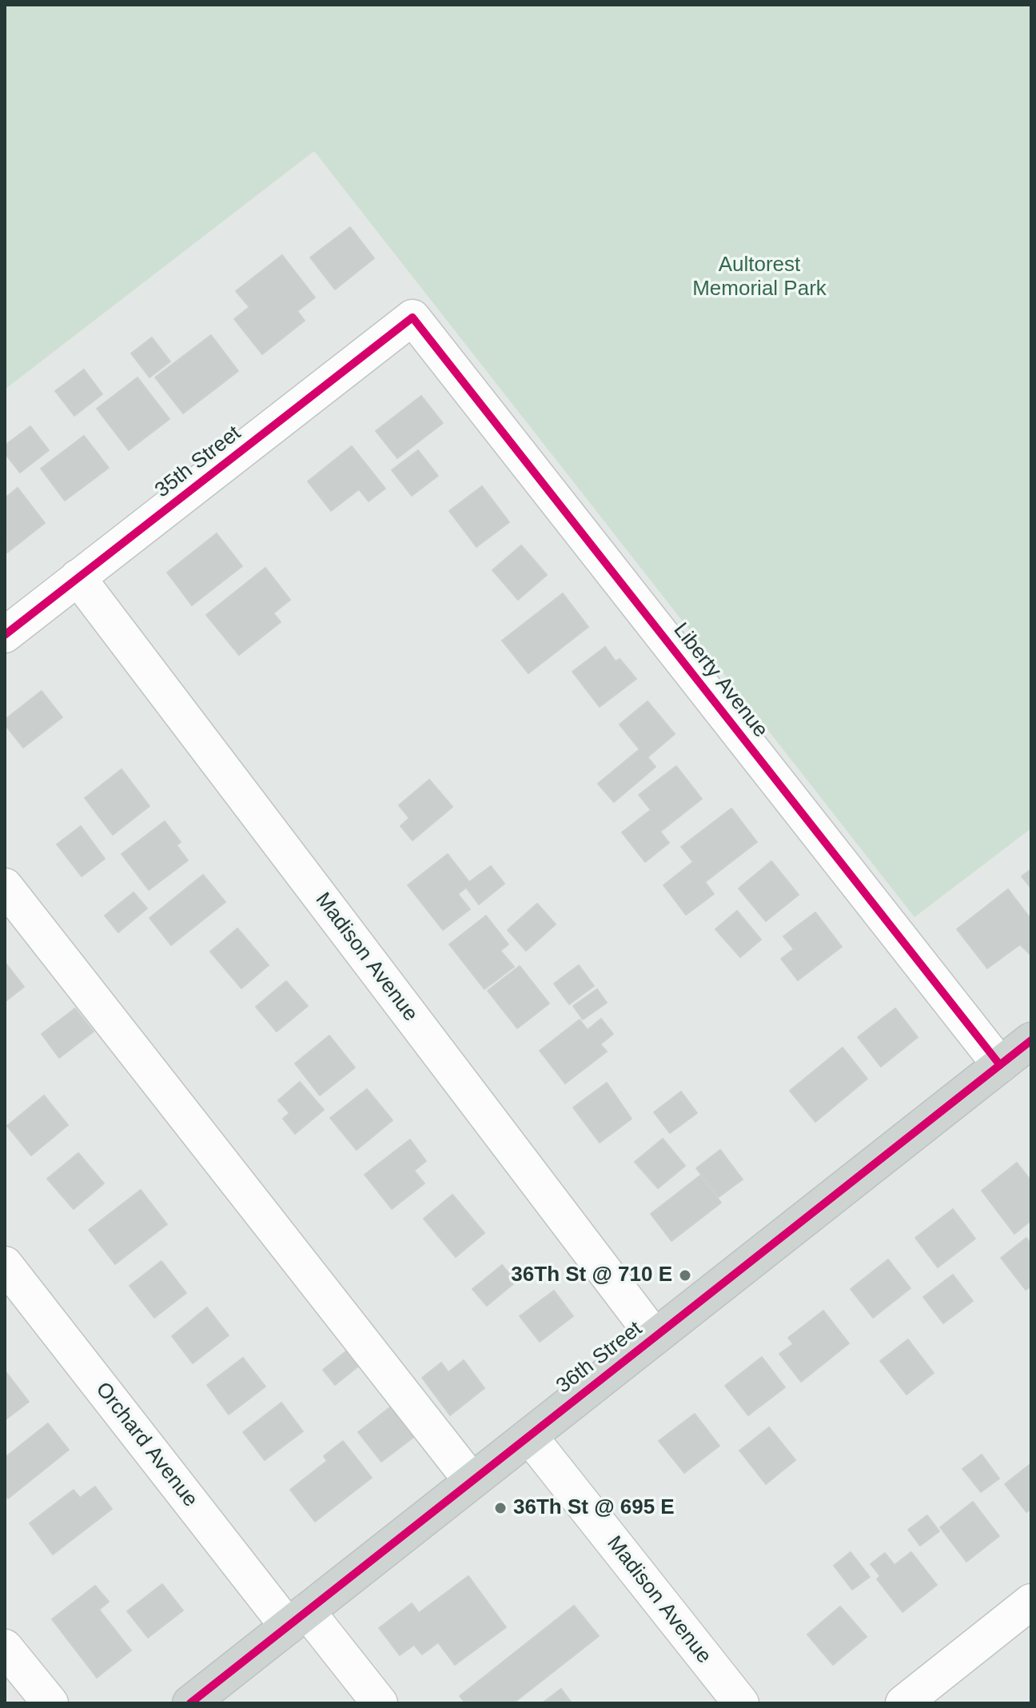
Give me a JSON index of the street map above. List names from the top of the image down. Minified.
{"streets":{"main road":["36th Street"],"street":["35th Street","Liberty Avenue","Madison Avenue","Orchard Avenue"]},"crossings":[["35th Street","Liberty Avenue"],["35th Street","Madison Avenue"],["Liberty Avenue","36th Street"],["Madison Avenue","36th Street"],["36th Street","Orchard Avenue"]],"parks":["Aultorest Memorial Park"],"places":["36Th St @ 710 E","36Th St @ 695 E"]}
